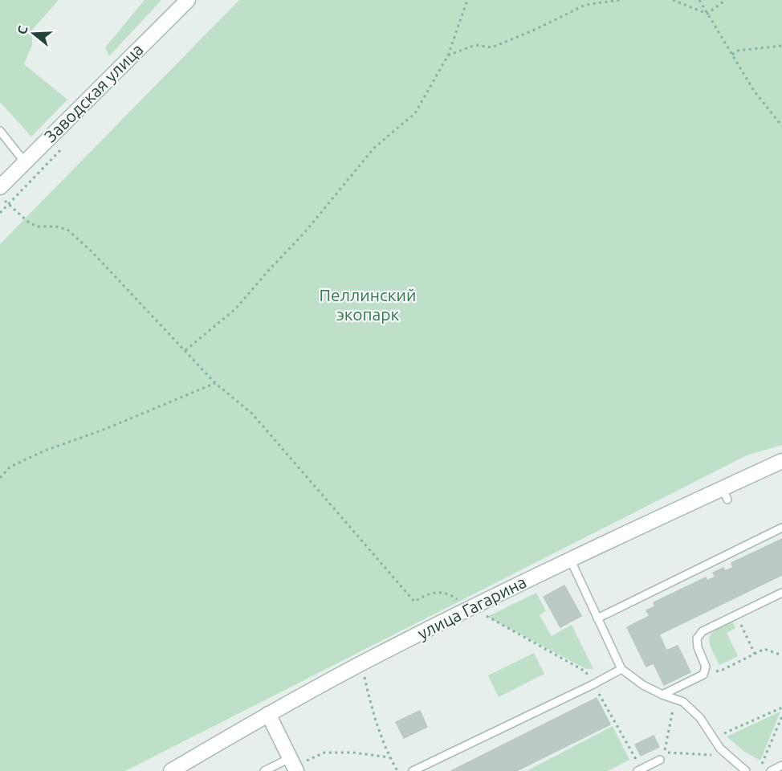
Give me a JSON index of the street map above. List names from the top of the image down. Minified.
{"streets":{"street":["Заводская улица","улица Гагарина"]},"parks":["Пеллинский экопарк"],"north":"left"}
